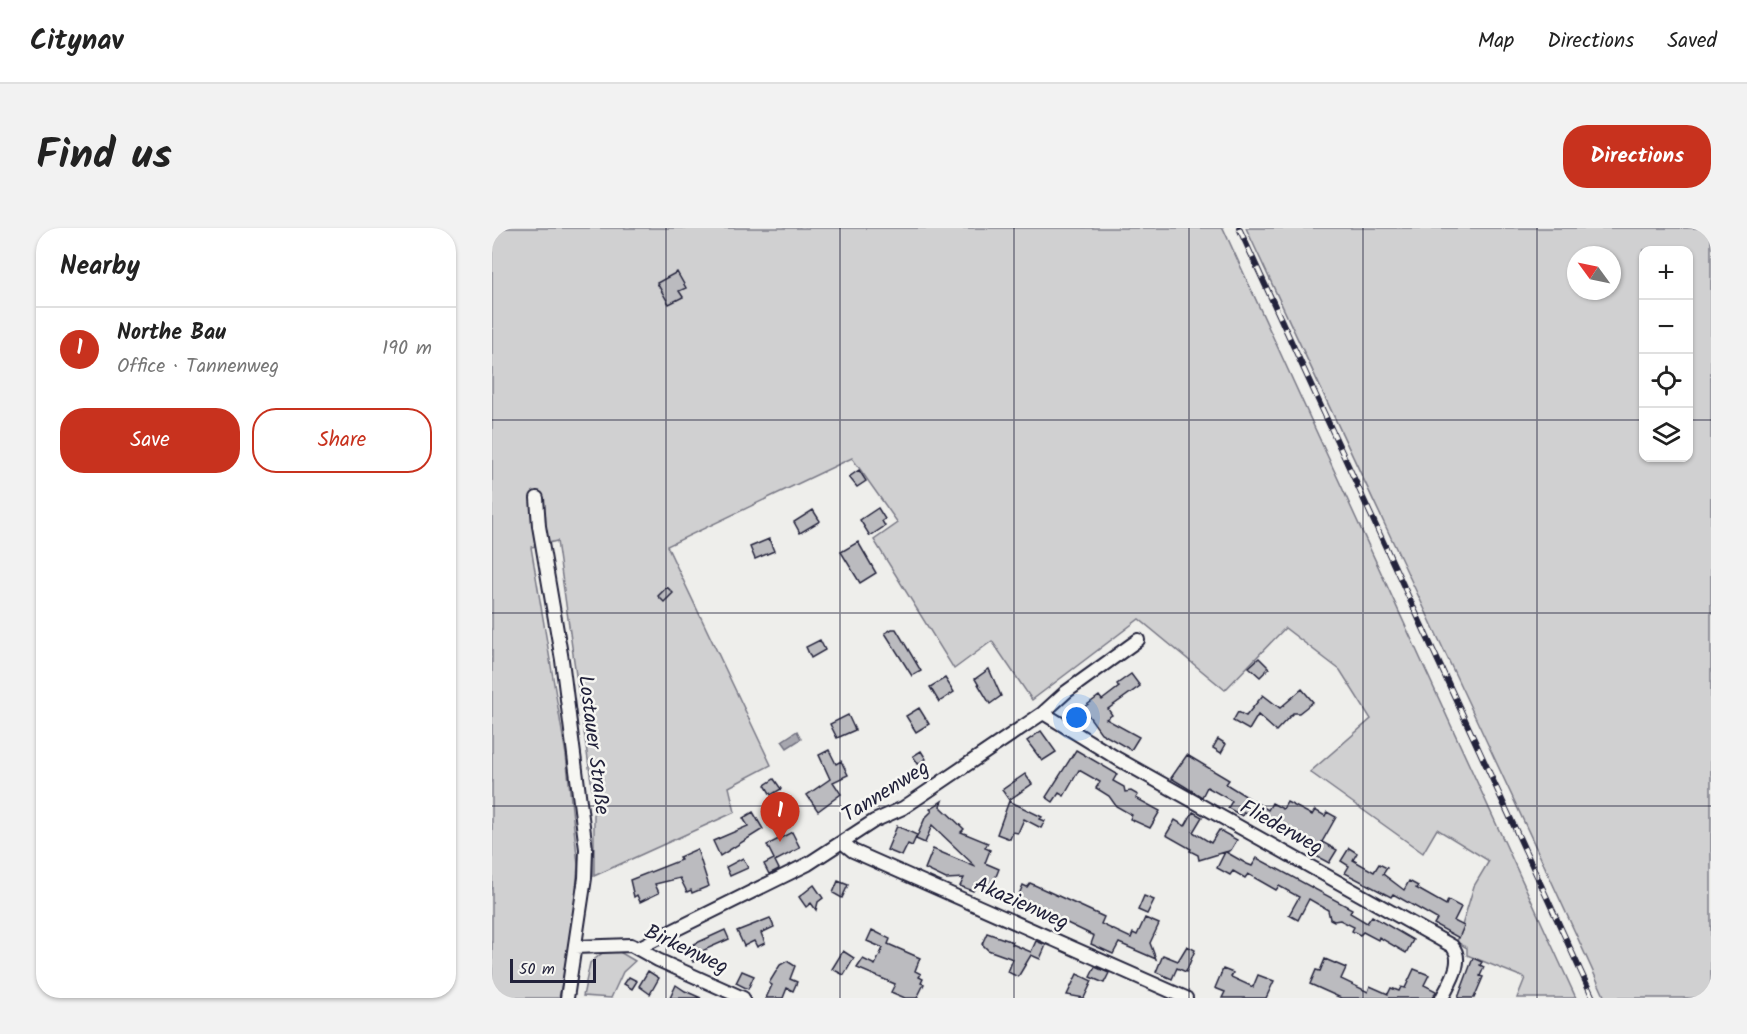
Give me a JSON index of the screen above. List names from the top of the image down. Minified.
{"streets":{"street":["Lostauer Straße","Tannenweg","Fliederweg","Akazienweg","Birkenweg"]},"crossings":[["Lostauer Straße","Birkenweg"],["Tannenweg","Fliederweg"],["Tannenweg","Akazienweg"],["Tannenweg","Birkenweg"]],"scale_bar":"50 m","north":"top left","page":{"header":"Citynav","nav":["Map","Directions","Saved"],"title":"Find us","buttons":["Directions",["Save","Share"]],"heading":"Nearby","map_buttons":["+","−"],"list":[{"mark":"1","name":"Northe Bau","note":"Office · Tannenweg","value":"190 m"}],"pins":"1","scale":"50 m"}}
